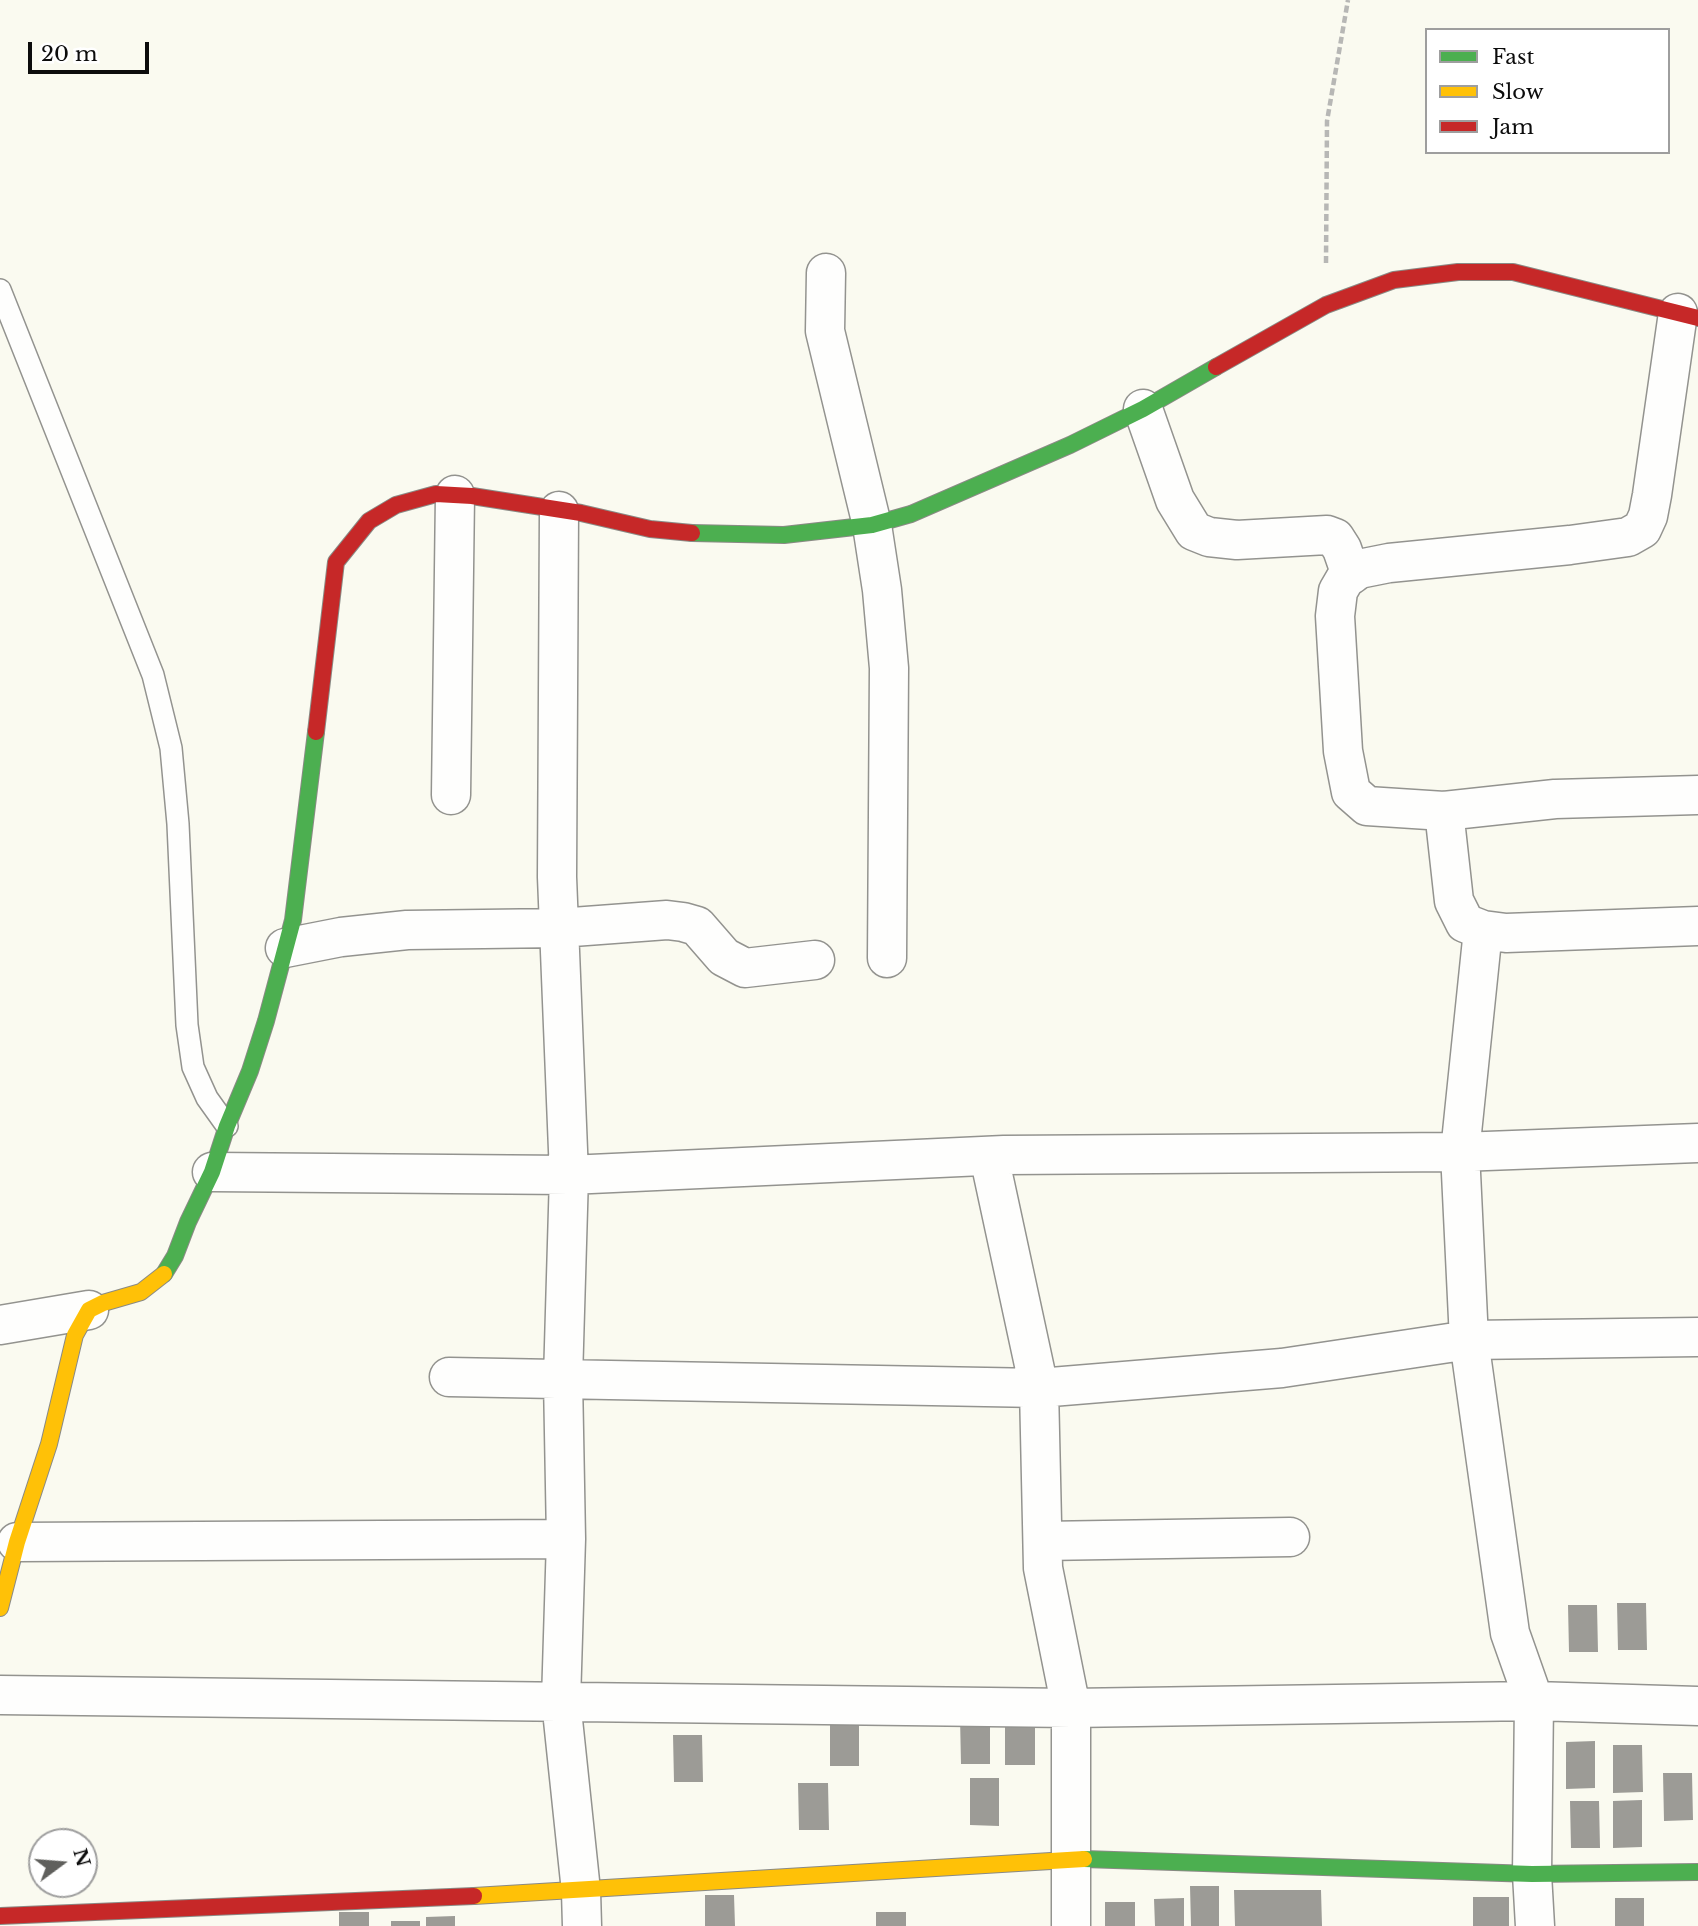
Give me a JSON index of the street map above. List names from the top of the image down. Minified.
{"legend":["Fast","Slow","Jam"],"scale_bar":"20 m","north":"right"}
